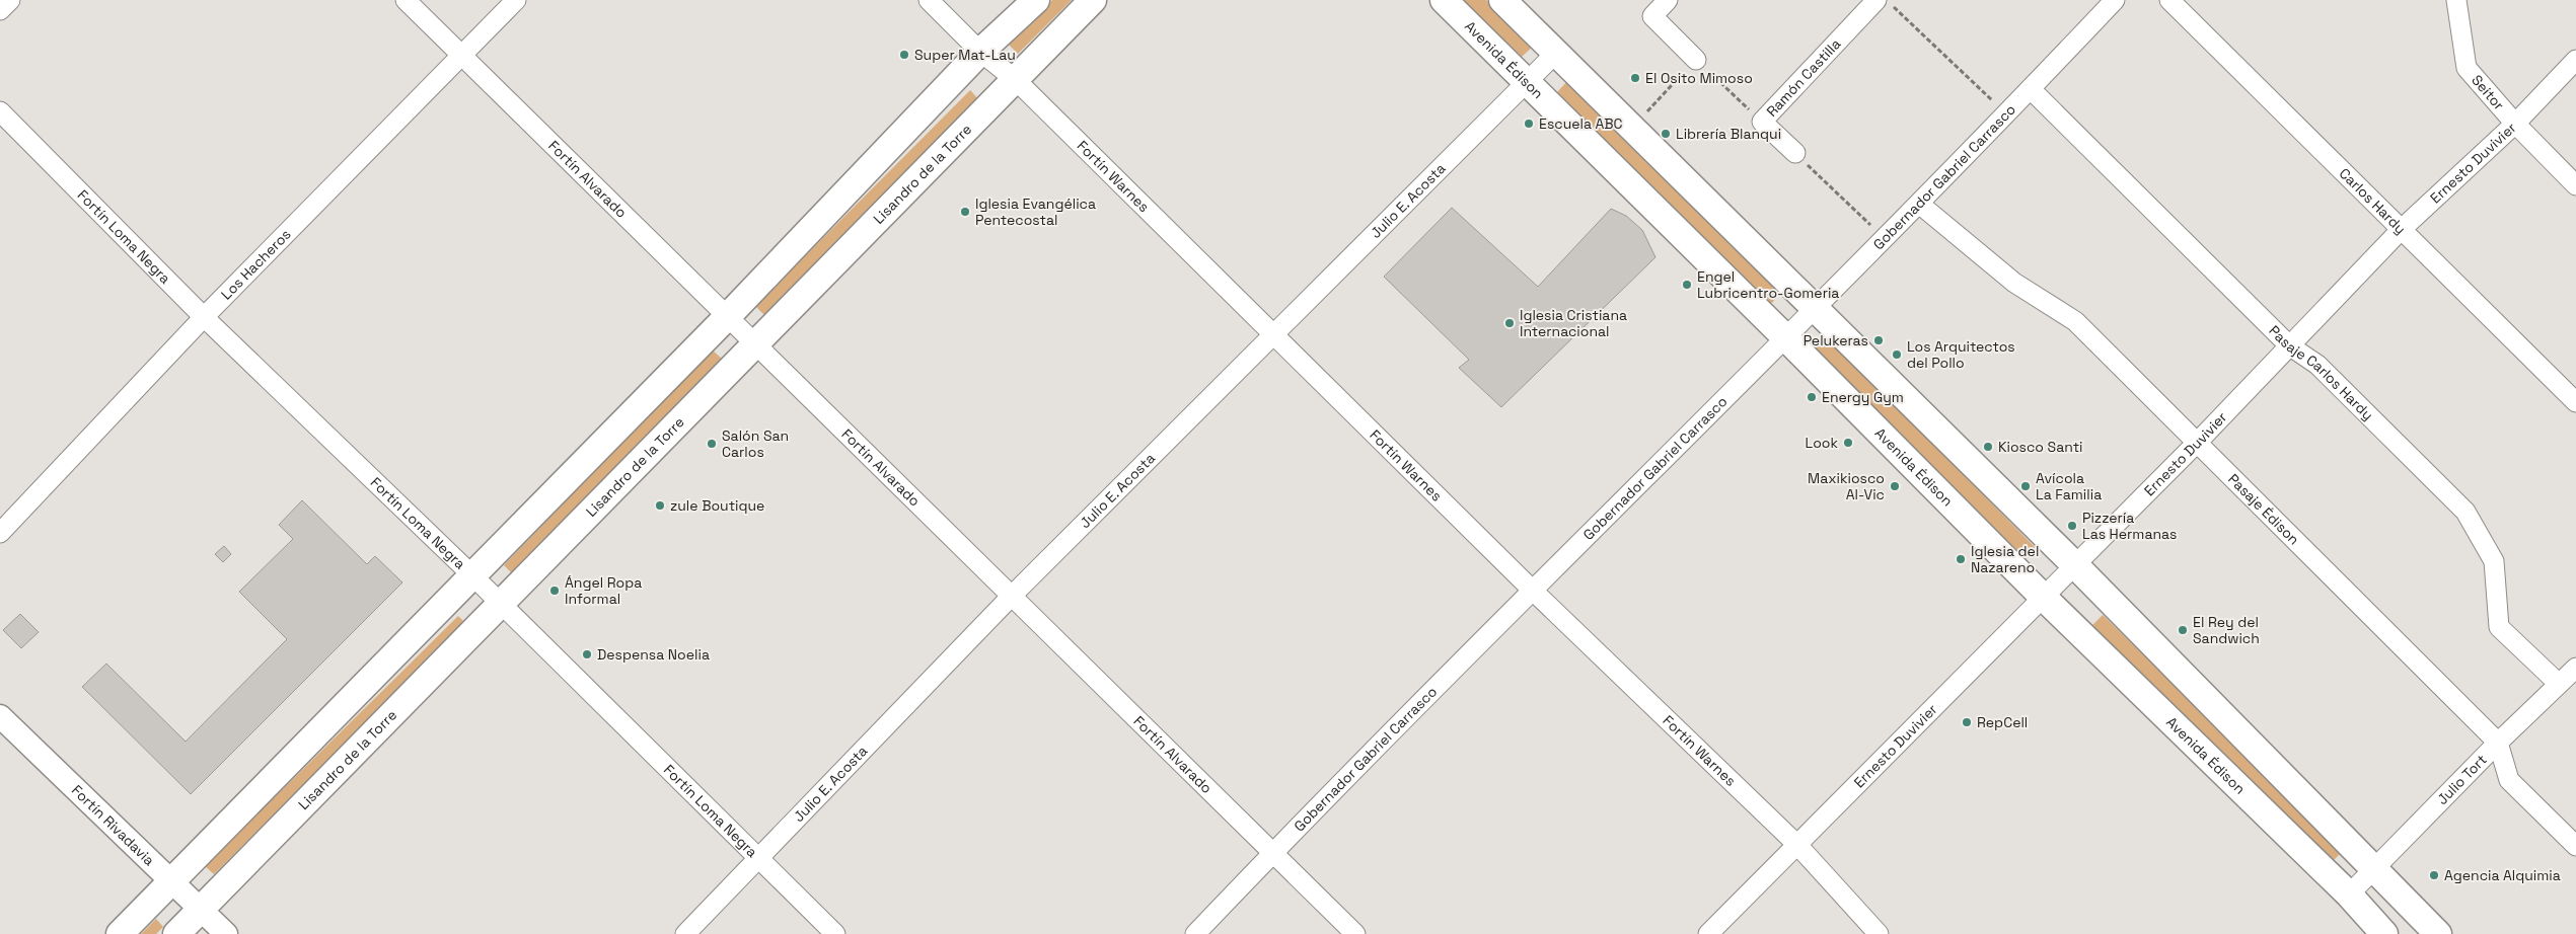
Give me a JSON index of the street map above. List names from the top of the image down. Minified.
{"streets":{"main road":["Avenida Édison","Lisandro de la Torre"],"street":["Ramón Castilla","Seitor","Ernesto Duvivier","Fortín Warnes","Gobernador Gabriel Carrasco","Fortín Alvarado","Julio E. Acosta","Carlos Hardy","Fortín Loma Negra","Los Hacheros","Pasaje Carlos Hardy","Pasaje Édison","Julio Tort","Fortín Rivadavia"]},"crossings":[["Avenida Édison","Ernesto Duvivier"],["Avenida Édison","Gobernador Gabriel Carrasco"],["Avenida Édison","Julio E. Acosta"],["Avenida Édison","Julio Tort"],["Seitor","Ernesto Duvivier"],["Ernesto Duvivier","Fortín Warnes"],["Ernesto Duvivier","Carlos Hardy"],["Ernesto Duvivier","Pasaje Carlos Hardy"],["Ernesto Duvivier","Pasaje Édison"],["Lisandro de la Torre","Fortín Warnes"],["Lisandro de la Torre","Fortín Alvarado"],["Lisandro de la Torre","Fortín Loma Negra"],["Lisandro de la Torre","Fortín Rivadavia"],["Fortín Warnes","Gobernador Gabriel Carrasco"],["Fortín Warnes","Julio E. Acosta"],["Gobernador Gabriel Carrasco","Fortín Alvarado"],["Gobernador Gabriel Carrasco","Pasaje Carlos Hardy"],["Gobernador Gabriel Carrasco","Pasaje Édison"],["Fortín Alvarado","Julio E. Acosta"],["Fortín Alvarado","Los Hacheros"],["Julio E. Acosta","Fortín Loma Negra"],["Fortín Loma Negra","Los Hacheros"],["Pasaje Carlos Hardy","Julio Tort"],["Pasaje Édison","Julio Tort"]],"places":["Super Mat-Lau","El Osito Mimoso","Escuela ABC","Librería Blanqui","Iglesia Evangélica Pentecostal","Engel Lubricentro-Gomeria","Iglesia Cristiana Internacional","Pelukeras","Los Arquitectos del Pollo","Energy Gym","Look","Salón San Carlos","Kiosco Santi","Maxikiosco Al-Vic","Avícola La Familia","zule Boutique","Pizzería Las Hermanas","Iglesia del Nazareno","Ángel Ropa Informal","El Rey del Sandwich","Despensa Noelia","RepCell","Agencia Alquimia"]}
